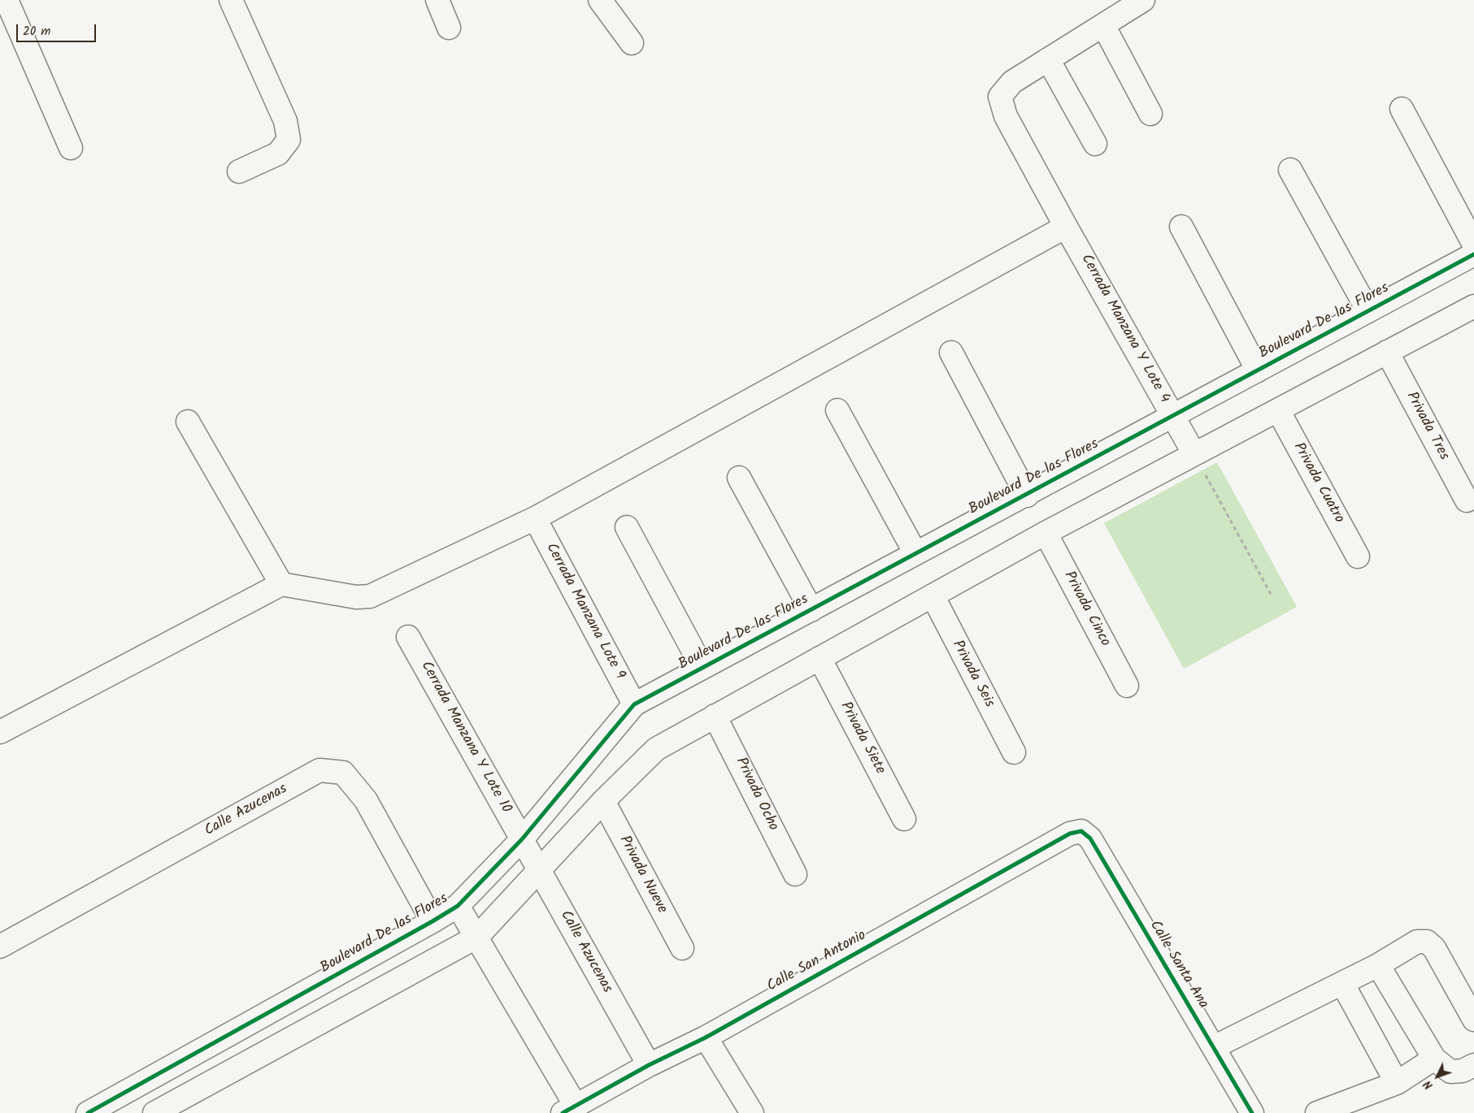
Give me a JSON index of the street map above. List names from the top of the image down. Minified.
{"streets":{"street":["Boulevard De las Flores","Cerrada Manzana Y Lote 4","Privada Tres","Privada Cuatro","Privada Cinco","Cerrada Manzana Lote 9","Privada Seis","Cerrada Manzana Y Lote 10","Privada Siete","Privada Ocho","Calle Azucenas","Privada Nueve","Calle San Antonio","Calle Santa Ana"]},"crossings":[["Boulevard De las Flores","Cerrada Manzana Y Lote 4"],["Boulevard De las Flores","Cerrada Manzana Lote 9"],["Boulevard De las Flores","Cerrada Manzana Y Lote 10"],["Boulevard De las Flores","Calle Azucenas"],["Cerrada Manzana Y Lote 10","Calle Azucenas"],["Calle Azucenas","Calle San Antonio"],["Calle San Antonio","Calle Santa Ana"]],"scale_bar":"20 m","north":"bottom left"}
